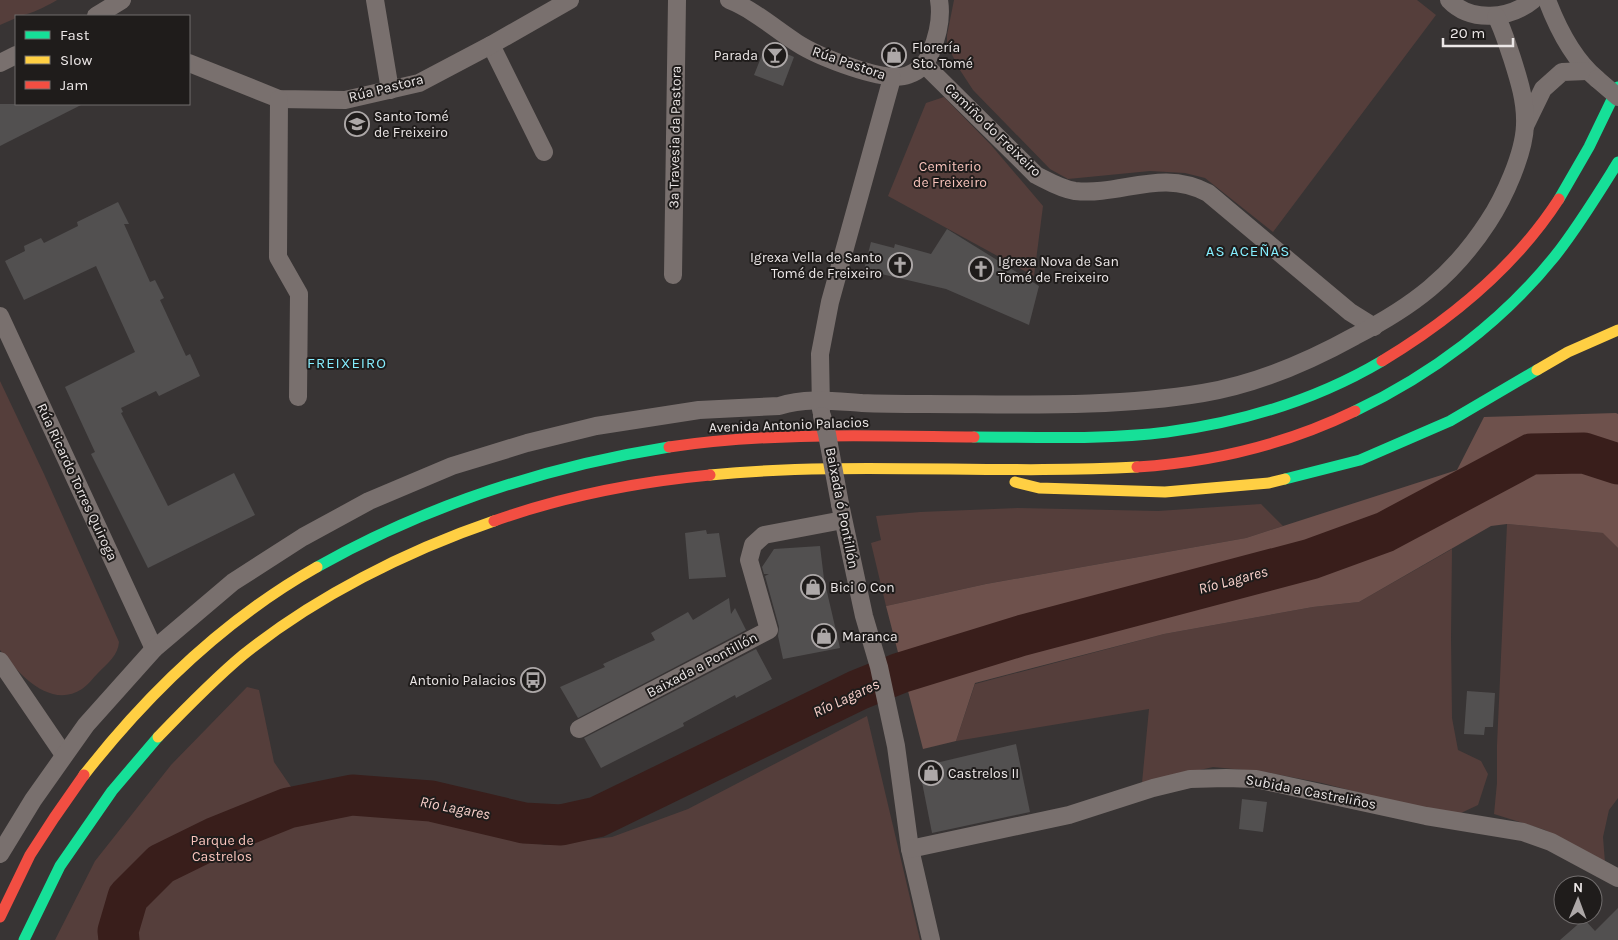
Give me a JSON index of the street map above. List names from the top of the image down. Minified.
{"streets":{"main road":["Avenida Antonio Palacios"],"street":["Rúa Pastora","Camiño do Freixeiro","3ª Travesia da Pastora","Rúa Ricardo Torres Quiroga","Baixada ó Pontillón","Baixada a Pontillón","Subida a Castreliños"]},"crossings":[["Rúa Pastora","Baixada ó Pontillón"],["Baixada ó Pontillón","Baixada a Pontillón"],["Baixada ó Pontillón","Subida a Castreliños"]],"districts":["AS ACEÑAS","FREIXEIRO"],"water":["Río Lagares"],"parks":["Cemiterio de Freixeiro","Parque de Castrelos"],"places":{"bar":["Parada"],"shop":["Florería Sto. Tomé","Bici O Con","Maranca","Castrelos II"],"school or university":["Santo Tomé de Freixeiro"],"church":["Igrexa Vella de Santo Tomé de Freixeiro","Igrexa Nova de San Tomé de Freixeiro"],"bus stop":["Antonio Palacios"]},"legend":["Fast","Slow","Jam"],"scale_bar":"20 m","north":"top"}
